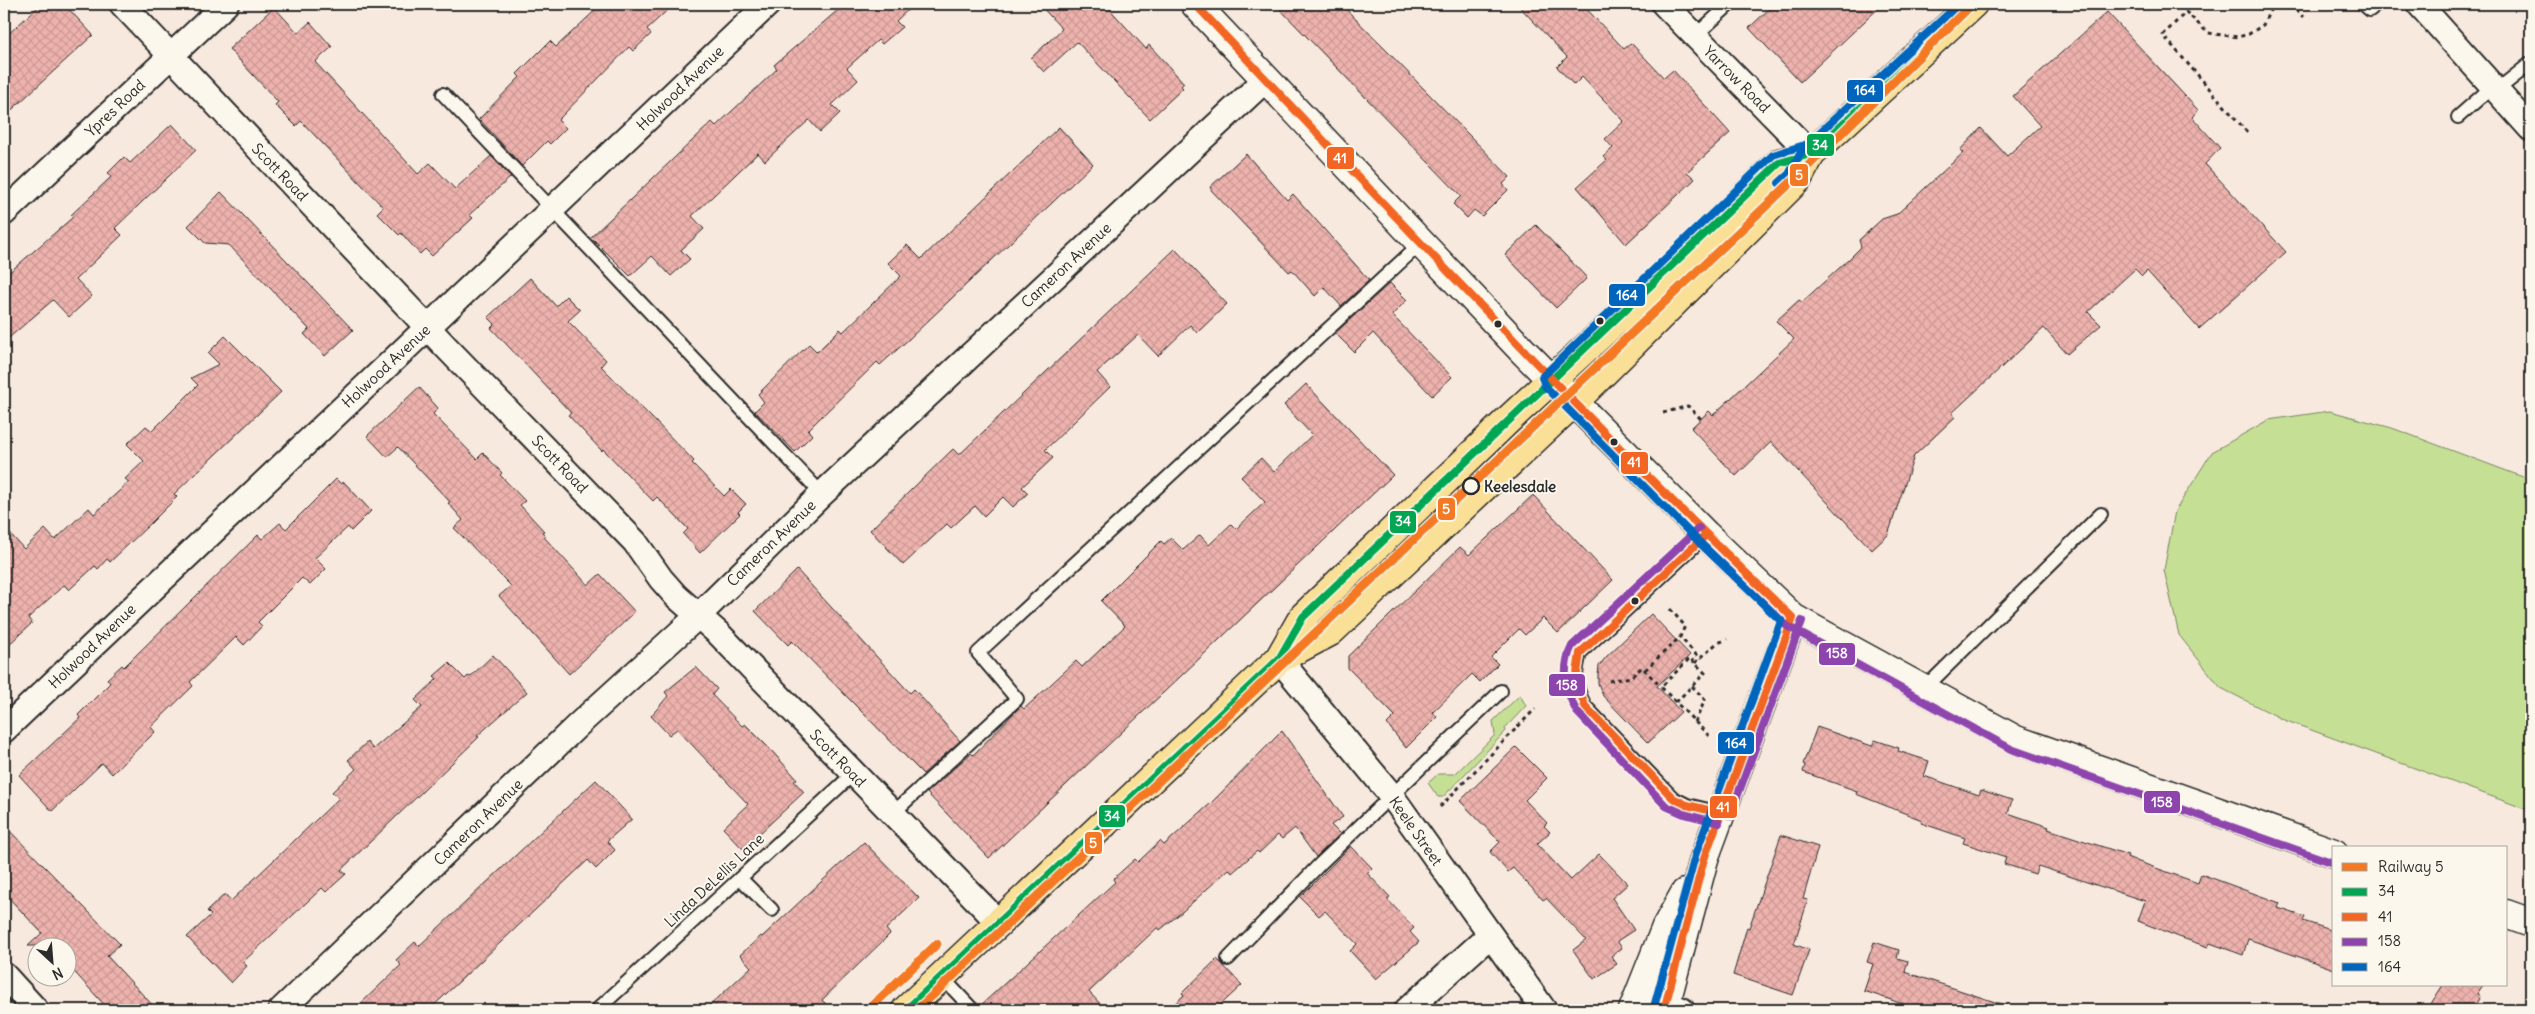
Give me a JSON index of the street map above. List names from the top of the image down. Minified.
{"streets":{"street":["Yarrow Road","Holwood Avenue","Ypres Road","Scott Road","Cameron Avenue","Keele Street"],"lane":["Linda DeLellis Lane"]},"crossings":[["Holwood Avenue","Scott Road"],["Ypres Road","Scott Road"],["Scott Road","Cameron Avenue"],["Scott Road","Linda DeLellis Lane"]],"places":["Keelesdale"],"lines":["rail line 5","transit line 34","transit line 41","transit line 164","transit line 158"],"legend":["Railway 5","34","41","158","164"],"north":"bottom right"}
